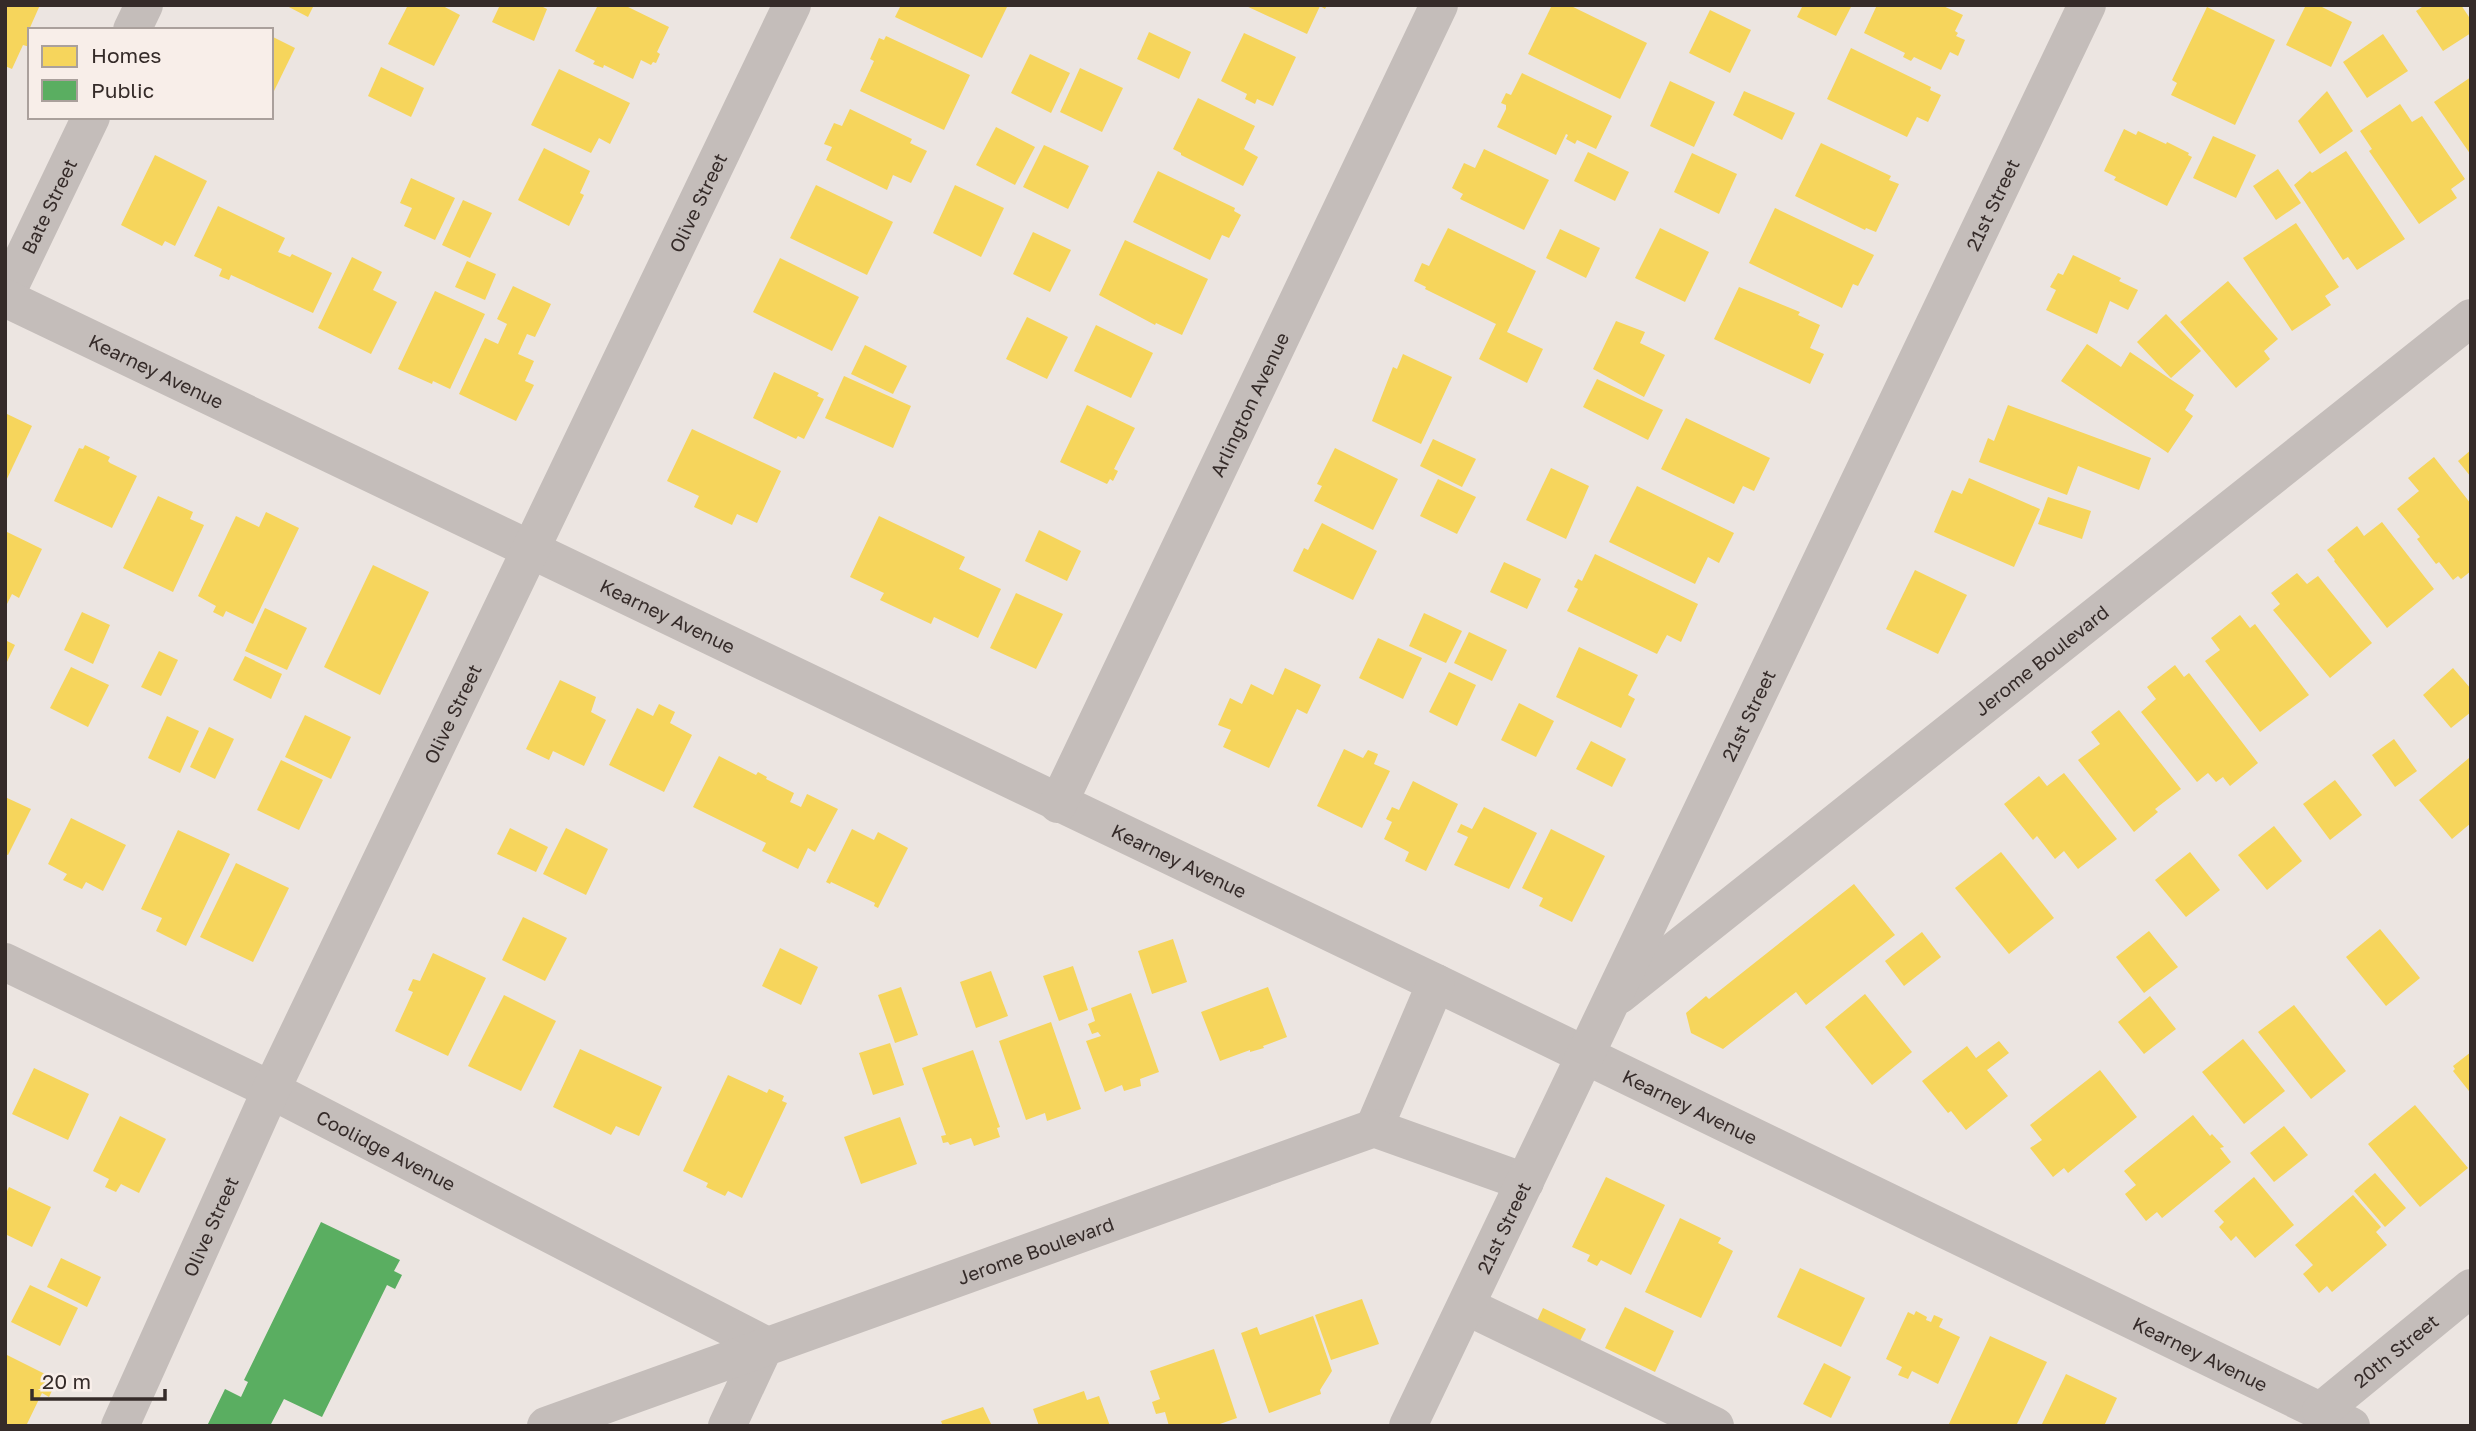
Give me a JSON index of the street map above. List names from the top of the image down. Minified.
{"streets":{"street":["Olive Street","21st Street","Bate Street","Kearney Avenue","Arlington Avenue","Jerome Boulevard","Coolidge Avenue","20th Street"]},"crossings":[["Olive Street","Kearney Avenue"],["Olive Street","Coolidge Avenue"],["21st Street","Kearney Avenue"],["21st Street","Jerome Boulevard"],["Bate Street","Kearney Avenue"],["Kearney Avenue","Arlington Avenue"],["Kearney Avenue","20th Street"],["Jerome Boulevard","Coolidge Avenue"]],"legend":["Homes","Public"],"scale_bar":"20 m"}
